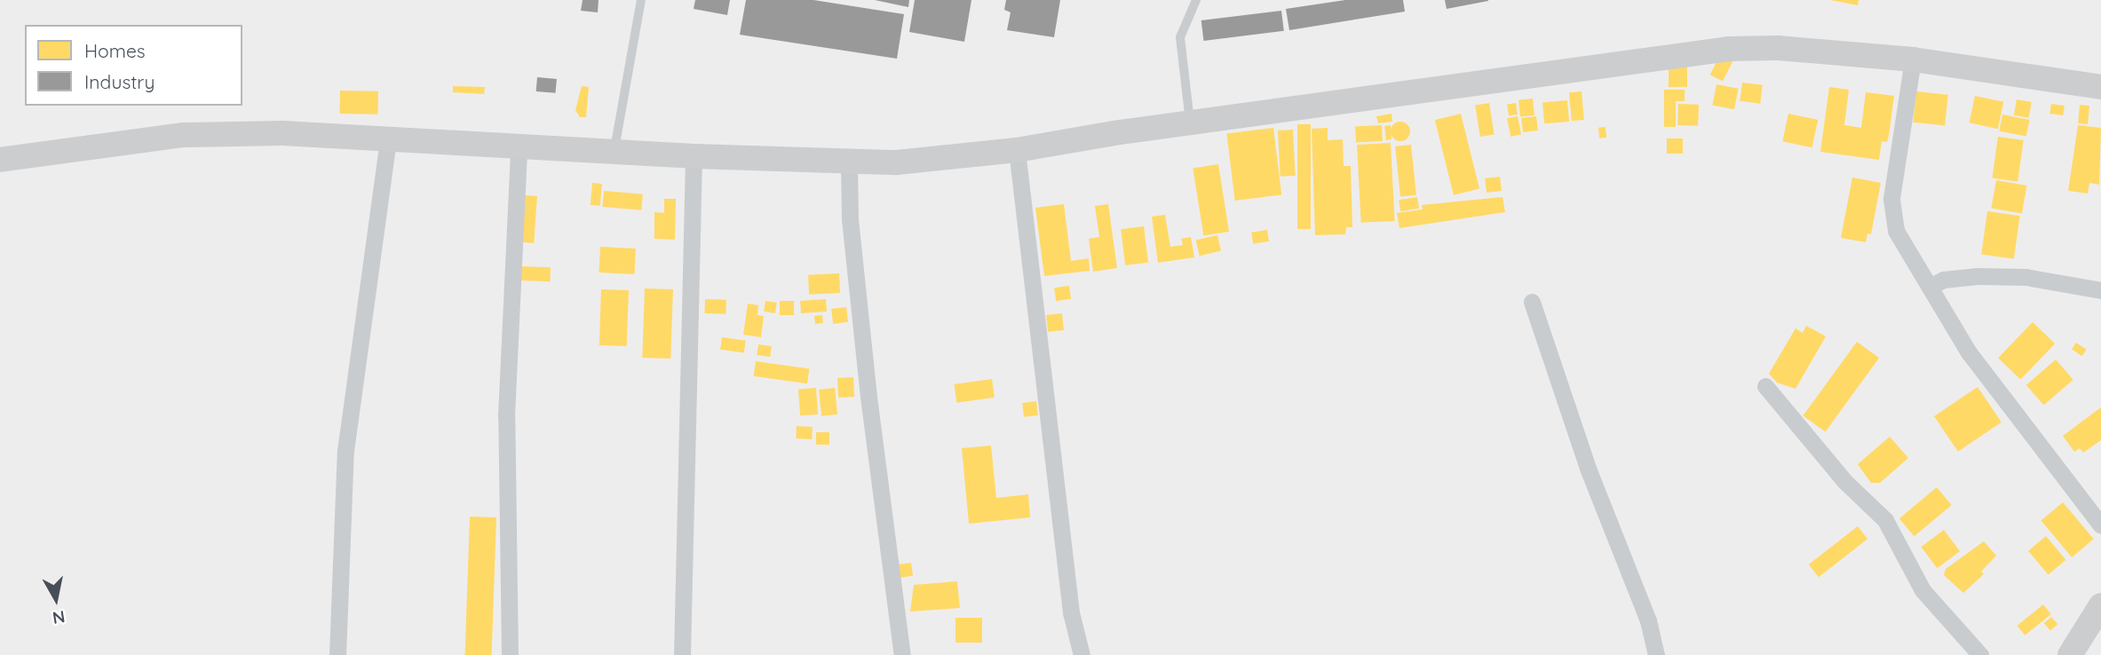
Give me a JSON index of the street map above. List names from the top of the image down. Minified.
{"legend":["Homes","Industry"],"north":"bottom"}
